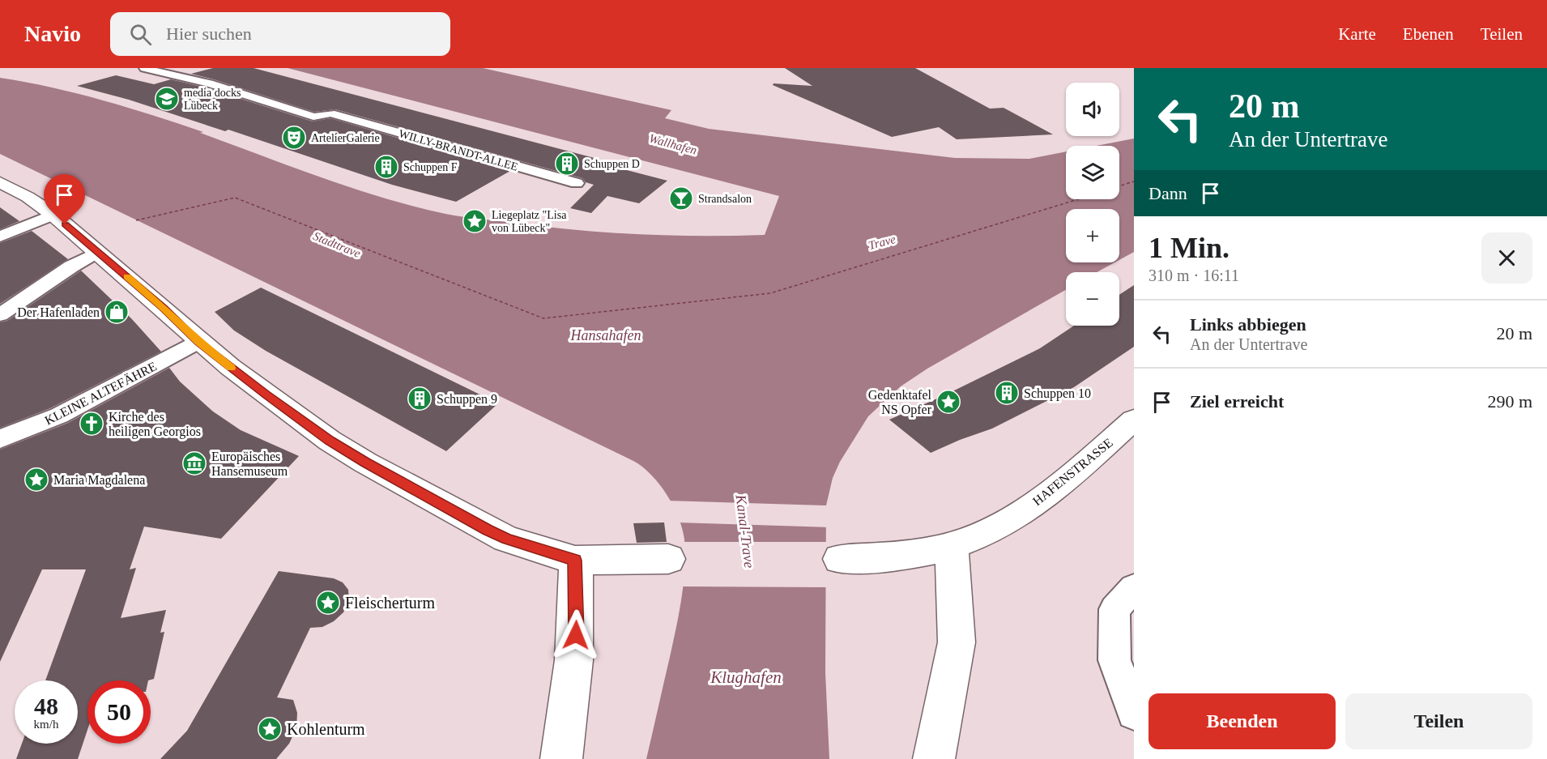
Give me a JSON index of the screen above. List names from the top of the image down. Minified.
{"streets":{"main road":["HAFENSTRASSE"],"street":["WILLY-BRANDT-ALLEE","KLEINE ALTEFÄHRE"]},"water":["Wallhafen","Trave","Stadttrave","Hansahafen","Kanal-Trave","Klughafen"],"places":{"school or university":["media docks Lübeck"],"theatre":["ArtelierGalerie"],"building":["Schuppen D","Schuppen F","Schuppen 10","Schuppen 9"],"bar":["Strandsalon"],"place":["Liegeplatz \"Lisa von Lübeck\"","Gedenktafel NS Opfer","Maria Magdalena","Fleischerturm","Kohlenturm"],"shop":["Der Hafenladen"],"church":["Kirche des heiligen Georgios"],"museum":["Europäisches Hansemuseum"]},"page":{"header":"Navio","search":"Hier suchen","nav":["Karte","Ebenen","Teilen"],"turn":["20 m","An der Untertrave"],"map_buttons":["+","−"],"then":"Dann","heading":["1 Min.","310 m · 16:11"],"list":[{"name":"Links abbiegen","note":"An der Untertrave","value":"20 m"},{"name":"Ziel erreicht","value":"290 m"}],"speed":"48 km/h","limit":"50","buttons":["Beenden","Teilen"]}}
